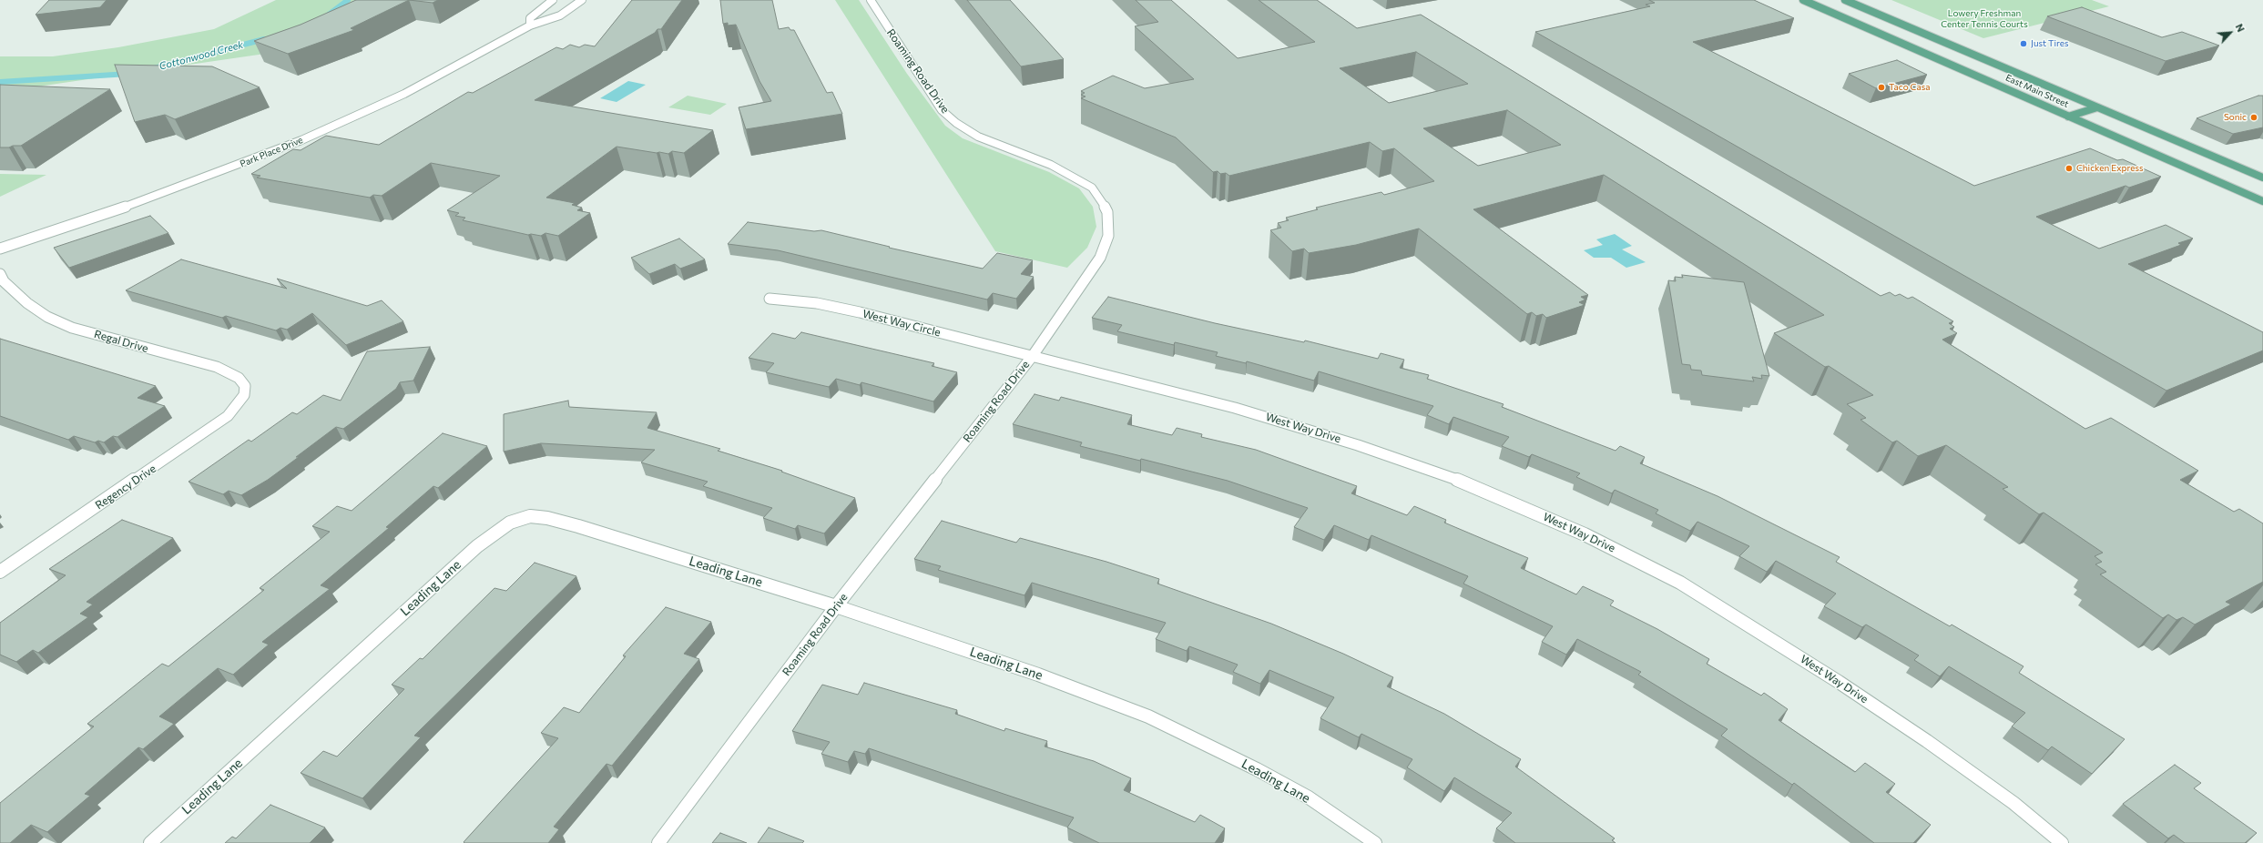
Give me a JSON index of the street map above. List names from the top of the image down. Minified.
{"streets":{"main road":["East Main Street"],"street":["Roaming Road Drive","Park Place Drive","West Way Circle","Regal Drive","West Way Drive","Regency Drive","Leading Lane"]},"crossings":[["Roaming Road Drive","West Way Circle"],["Roaming Road Drive","West Way Drive"],["Roaming Road Drive","Leading Lane"],["West Way Circle","West Way Drive"],["Regal Drive","Regency Drive"]],"water":["Cottonwood Creek"],"parks":["Lowery Freshman Center Tennis Courts"],"places":["Just Tires","Taco Casa","Sonic","Chicken Express"],"north":"top right"}
